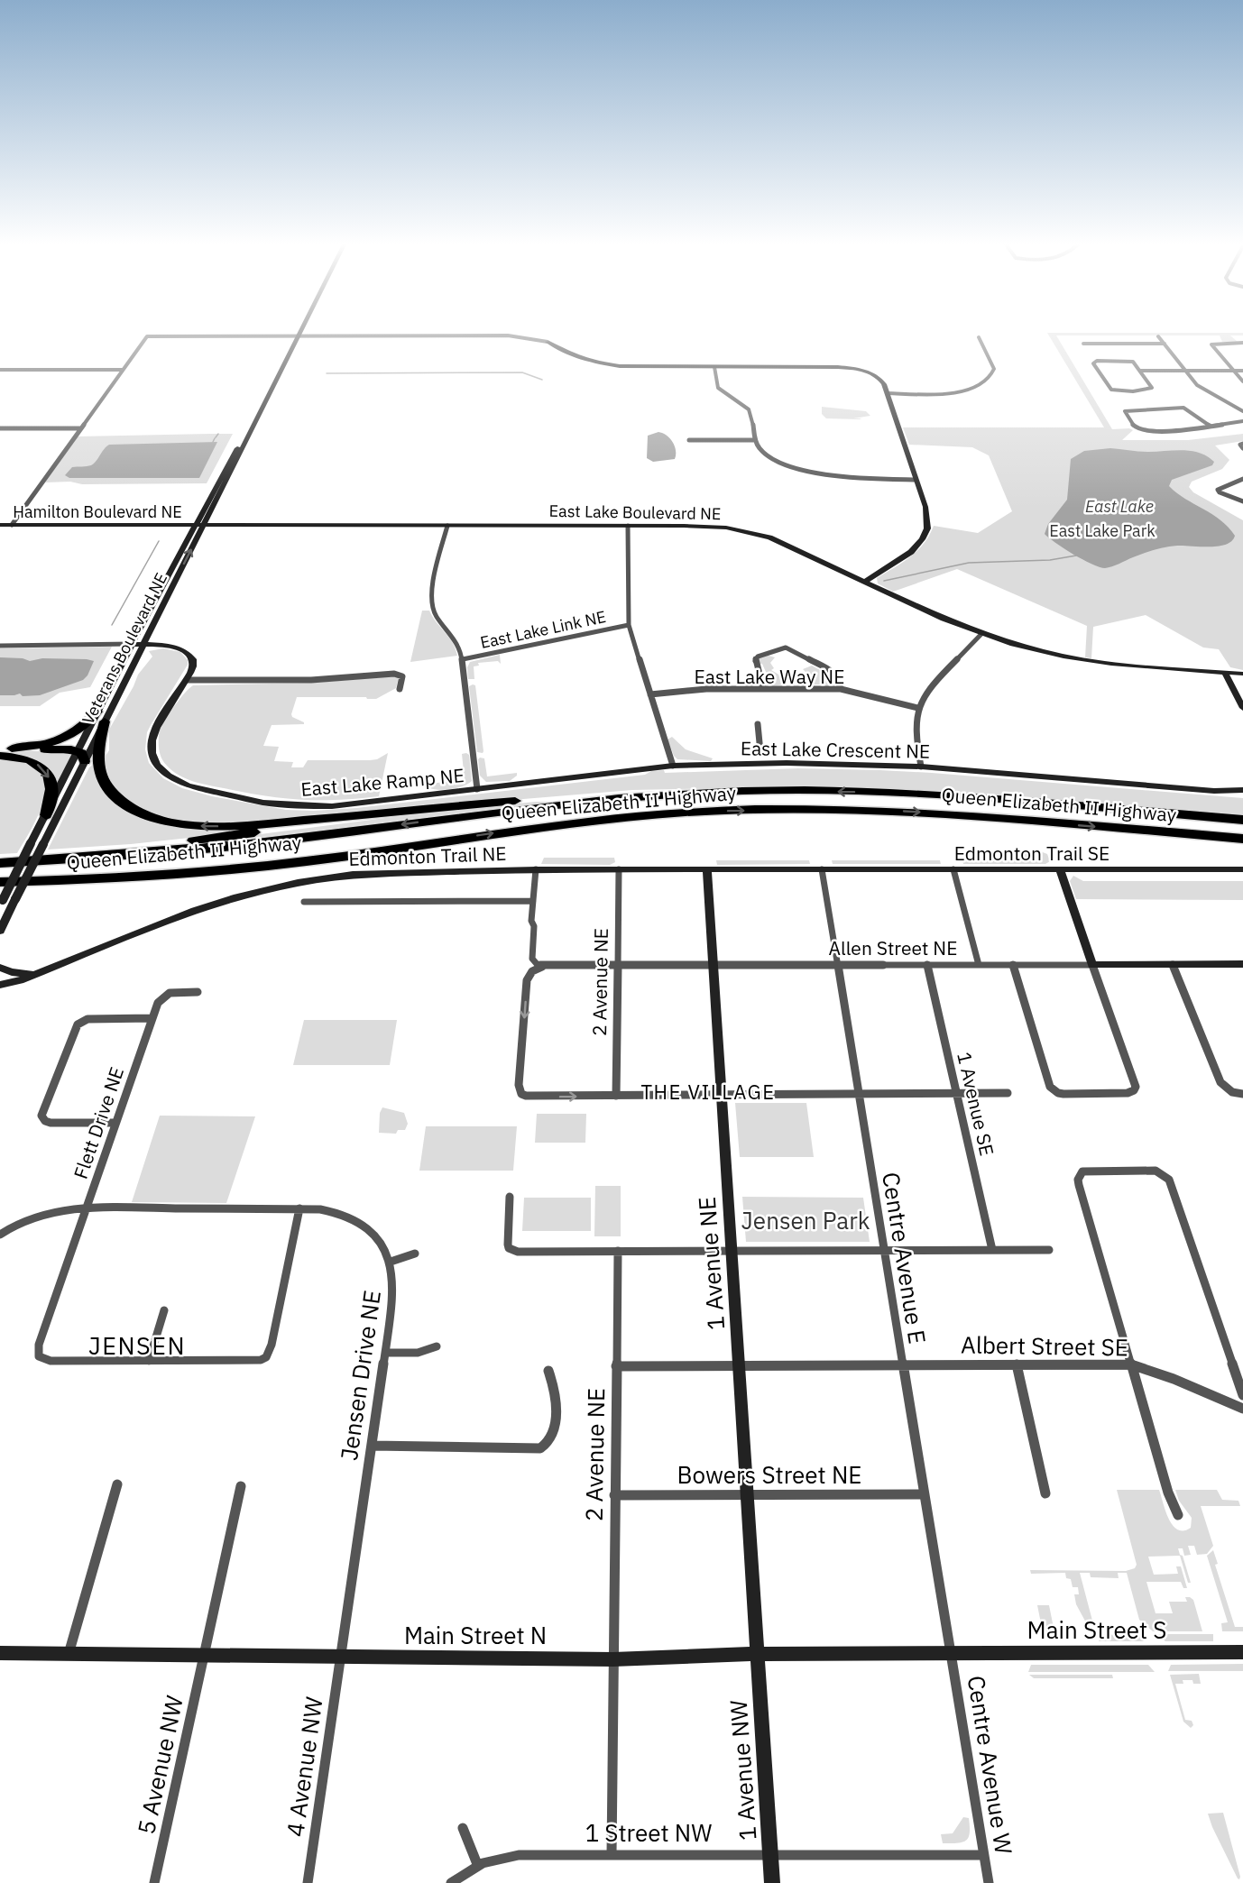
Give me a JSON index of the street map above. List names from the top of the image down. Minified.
{"streets":{"highway":["Queen Elizabeth II Highway"],"street":["Hamilton Boulevard NE","East Lake Boulevard NE","East Lake Link NE","Veterans Boulevard NE","East Lake Way NE","East Lake Crescent NE","East Lake Ramp NE","Edmonton Trail SE","Edmonton Trail NE","Allen Street NE","2 Avenue NE","1 Avenue SE","Flett Drive NE","Centre Avenue E","1 Avenue NE","Albert Street SE","Jensen Drive NE","Bowers Street NE","Main Street S","Main Street N","5 Avenue NW","Centre Avenue W","4 Avenue NW","1 Avenue NW","1 Street NW"]},"crossings":[["Hamilton Boulevard NE","East Lake Boulevard NE"],["Hamilton Boulevard NE","Veterans Boulevard NE"],["East Lake Boulevard NE","Veterans Boulevard NE"],["Veterans Boulevard NE","East Lake Ramp NE"],["East Lake Crescent NE","East Lake Ramp NE"],["Edmonton Trail SE","Edmonton Trail NE"],["Edmonton Trail SE","Centre Avenue E"],["Edmonton Trail NE","2 Avenue NE"],["Edmonton Trail NE","Centre Avenue E"],["Edmonton Trail NE","1 Avenue NE"],["Allen Street NE","2 Avenue NE"],["Allen Street NE","1 Avenue SE"],["Allen Street NE","Centre Avenue E"],["Allen Street NE","1 Avenue NE"],["2 Avenue NE","Albert Street SE"],["2 Avenue NE","Bowers Street NE"],["2 Avenue NE","Main Street N"],["2 Avenue NE","1 Street NW"],["Flett Drive NE","Jensen Drive NE"],["Centre Avenue E","Albert Street SE"],["Centre Avenue E","Bowers Street NE"],["Centre Avenue E","Main Street S"],["Centre Avenue E","Main Street N"],["Centre Avenue E","Centre Avenue W"],["1 Avenue NE","Albert Street SE"],["1 Avenue NE","Bowers Street NE"],["1 Avenue NE","Main Street N"],["1 Avenue NE","1 Avenue NW"],["Jensen Drive NE","Main Street N"],["Jensen Drive NE","4 Avenue NW"],["Main Street S","Main Street N"],["Main Street S","Centre Avenue W"],["Main Street N","5 Avenue NW"],["Main Street N","Centre Avenue W"],["Main Street N","4 Avenue NW"],["Main Street N","1 Avenue NW"],["Centre Avenue W","1 Street NW"],["1 Avenue NW","1 Street NW"]],"districts":["THE VILLAGE","JENSEN"],"water":["East Lake"],"parks":["East Lake Park","Jensen Park"]}
